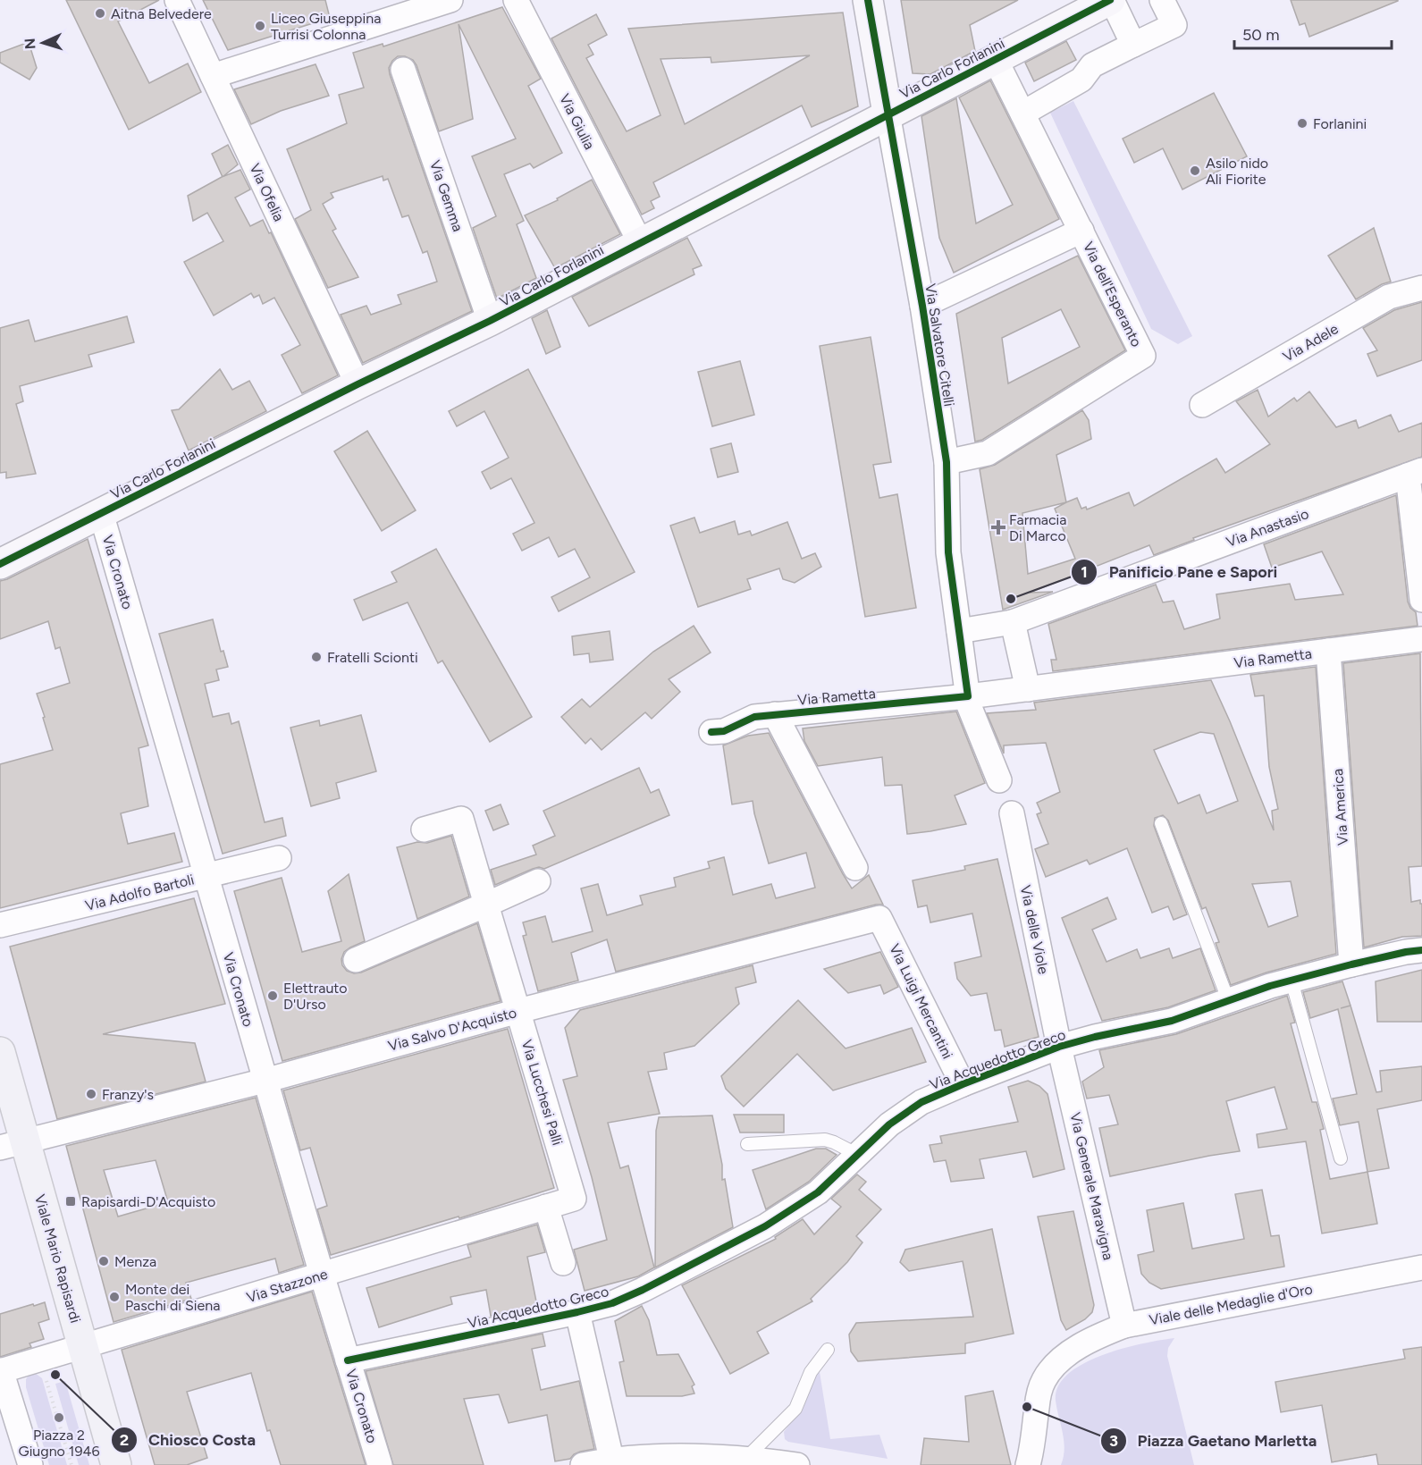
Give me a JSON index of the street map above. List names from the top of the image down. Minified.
{"streets":{"main road":["Viale Mario Rapisardi"],"street":["Via Carlo Forlanini","Via Giulia","Via Ofelia","Via Gemma","Via dell'Esperanto","Via Adele","Via Salvatore Citelli","Via Anastasio","Via Cronato","Via Rametta","Via America","Via Adolfo Bartoli","Via delle Viole","Via Luigi Mercantini","Via Salvo D'Acquisto","Via Acquedotto Greco","Via Lucchesi Palli","Via Generale Maravigna","Via Stazzone","Viale delle Medaglie d'Oro"]},"crossings":[["Via Carlo Forlanini","Via Giulia"],["Via Carlo Forlanini","Via Ofelia"],["Via Carlo Forlanini","Via Gemma"],["Via Carlo Forlanini","Via dell'Esperanto"],["Via Carlo Forlanini","Via Salvatore Citelli"],["Via Carlo Forlanini","Via Cronato"],["Via dell'Esperanto","Via Salvatore Citelli"],["Via Salvatore Citelli","Via Anastasio"],["Via Salvatore Citelli","Via Rametta"],["Via Cronato","Via Adolfo Bartoli"],["Via Cronato","Via Salvo D'Acquisto"],["Via Cronato","Via Acquedotto Greco"],["Via Cronato","Via Stazzone"],["Via Rametta","Via America"],["Via America","Via Acquedotto Greco"],["Via delle Viole","Via Acquedotto Greco"],["Via delle Viole","Via Generale Maravigna"],["Via Luigi Mercantini","Via Salvo D'Acquisto"],["Via Luigi Mercantini","Via Acquedotto Greco"],["Via Salvo D'Acquisto","Via Lucchesi Palli"],["Via Salvo D'Acquisto","Viale Mario Rapisardi"],["Via Acquedotto Greco","Via Generale Maravigna"],["Via Lucchesi Palli","Via Stazzone"],["Via Generale Maravigna","Viale delle Medaglie d'Oro"],["Viale Mario Rapisardi","Via Stazzone"]],"places":{"other":["Aitna Belvedere","Liceo Giuseppina Turrisi Colonna","Forlanini","Asilo nido Ali Fiorite","Panificio Pane e Sapori","Fratelli Scionti","Elettrauto D'Urso","Franzy's","Menza","Monte dei Paschi di Siena","Chiosco Costa","Piazza Gaetano Marletta","Piazza 2 Giugno 1946"],"health":["Farmacia Di Marco"],"transit":["Rapisardi-D'Acquisto"]},"scale_bar":"50 m","north":"left"}
